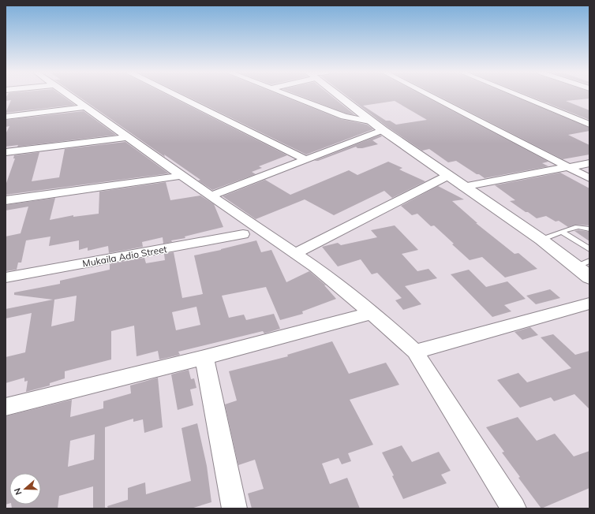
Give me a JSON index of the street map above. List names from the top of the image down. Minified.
{"streets":{"street":["Mukaila Adio Street"]},"north":"left"}
